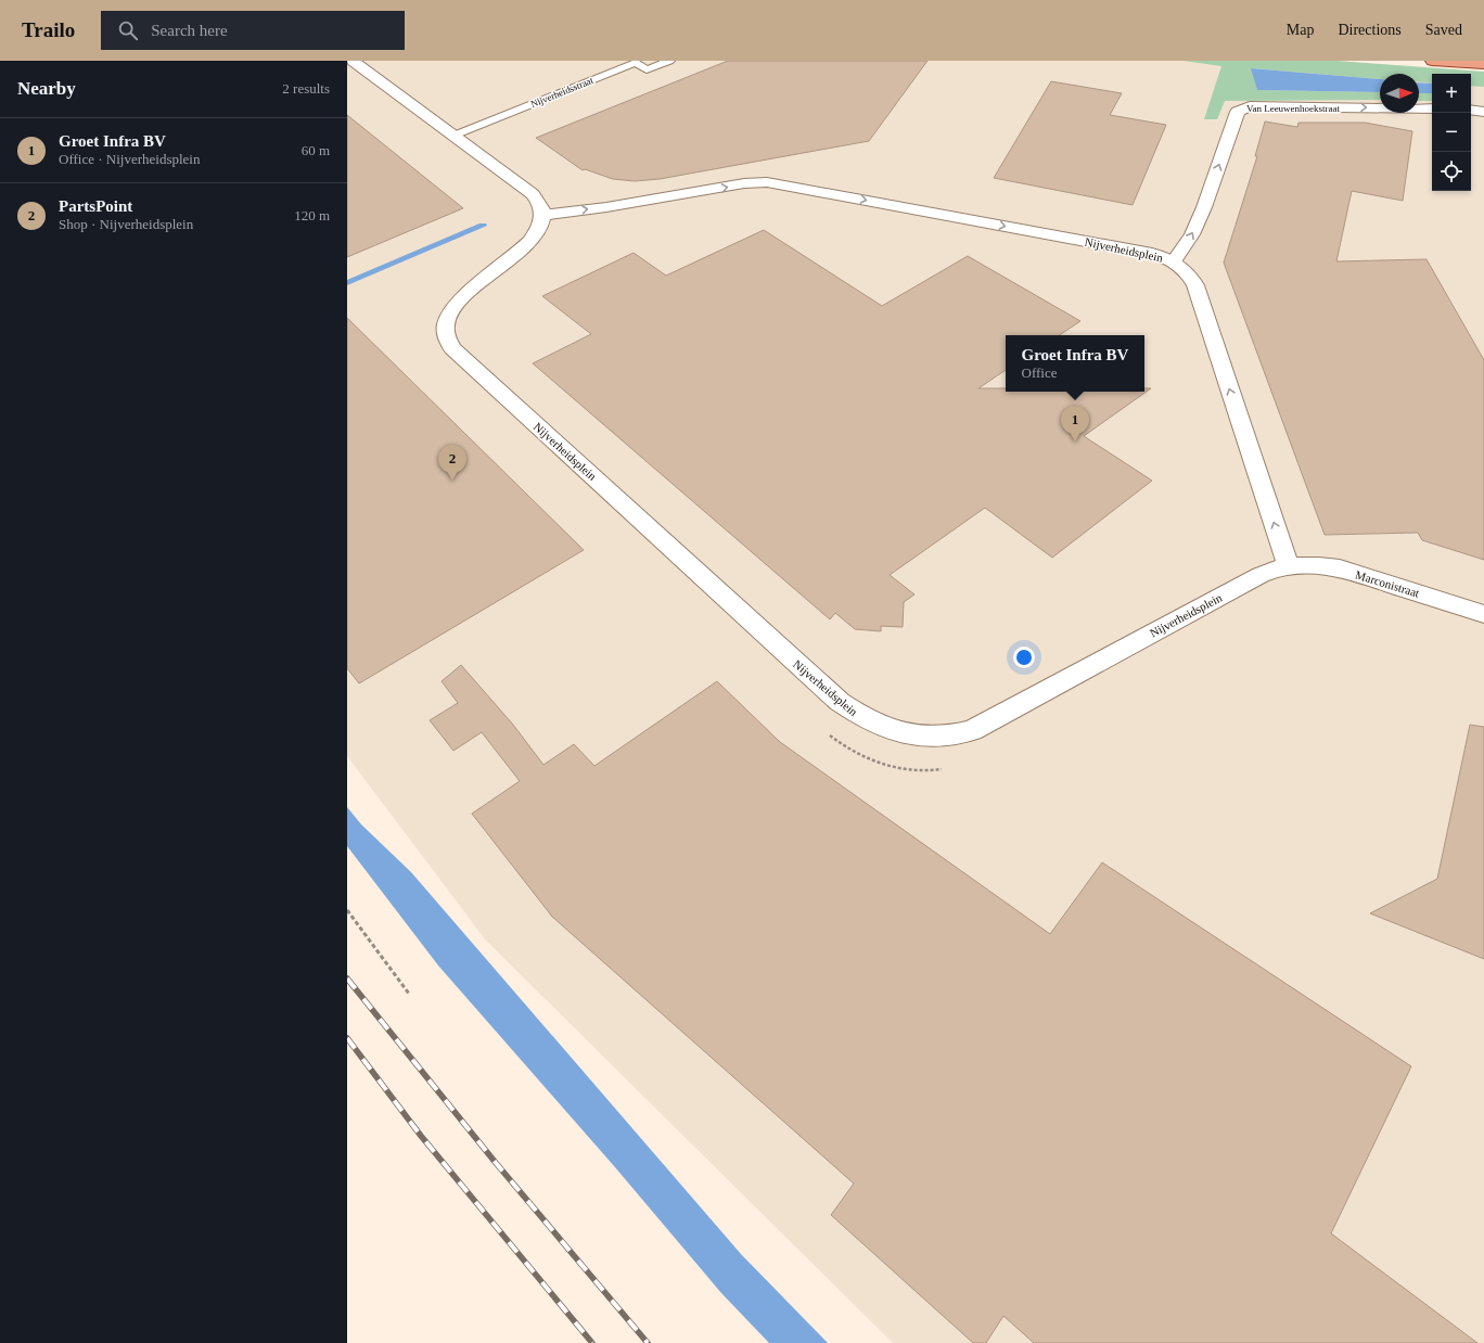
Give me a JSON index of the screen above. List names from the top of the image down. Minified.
{"streets":{"street":["Van Leeuwenhoekstraat","Nijverheidsplein","Marconistraat"],"lane":["Nijverheidsstraat"]},"crossings":[["Van Leeuwenhoekstraat","Nijverheidsplein"],["Nijverheidsplein","Marconistraat"]],"one_way":["Van Leeuwenhoekstraat"],"north":"right","page":{"header":"Trailo","search":"Search here","nav":["Map","Directions","Saved"],"heading":["Nearby","2 results"],"map_buttons":["+","−"],"list":[{"mark":"1","name":"Groet Infra BV","note":"Office · Nijverheidsplein","value":"60 m"},{"mark":"2","name":"PartsPoint","note":"Shop · Nijverheidsplein","value":"120 m"}],"popup":["Groet Infra BV","Office"],"pins":["1","2"]}}
